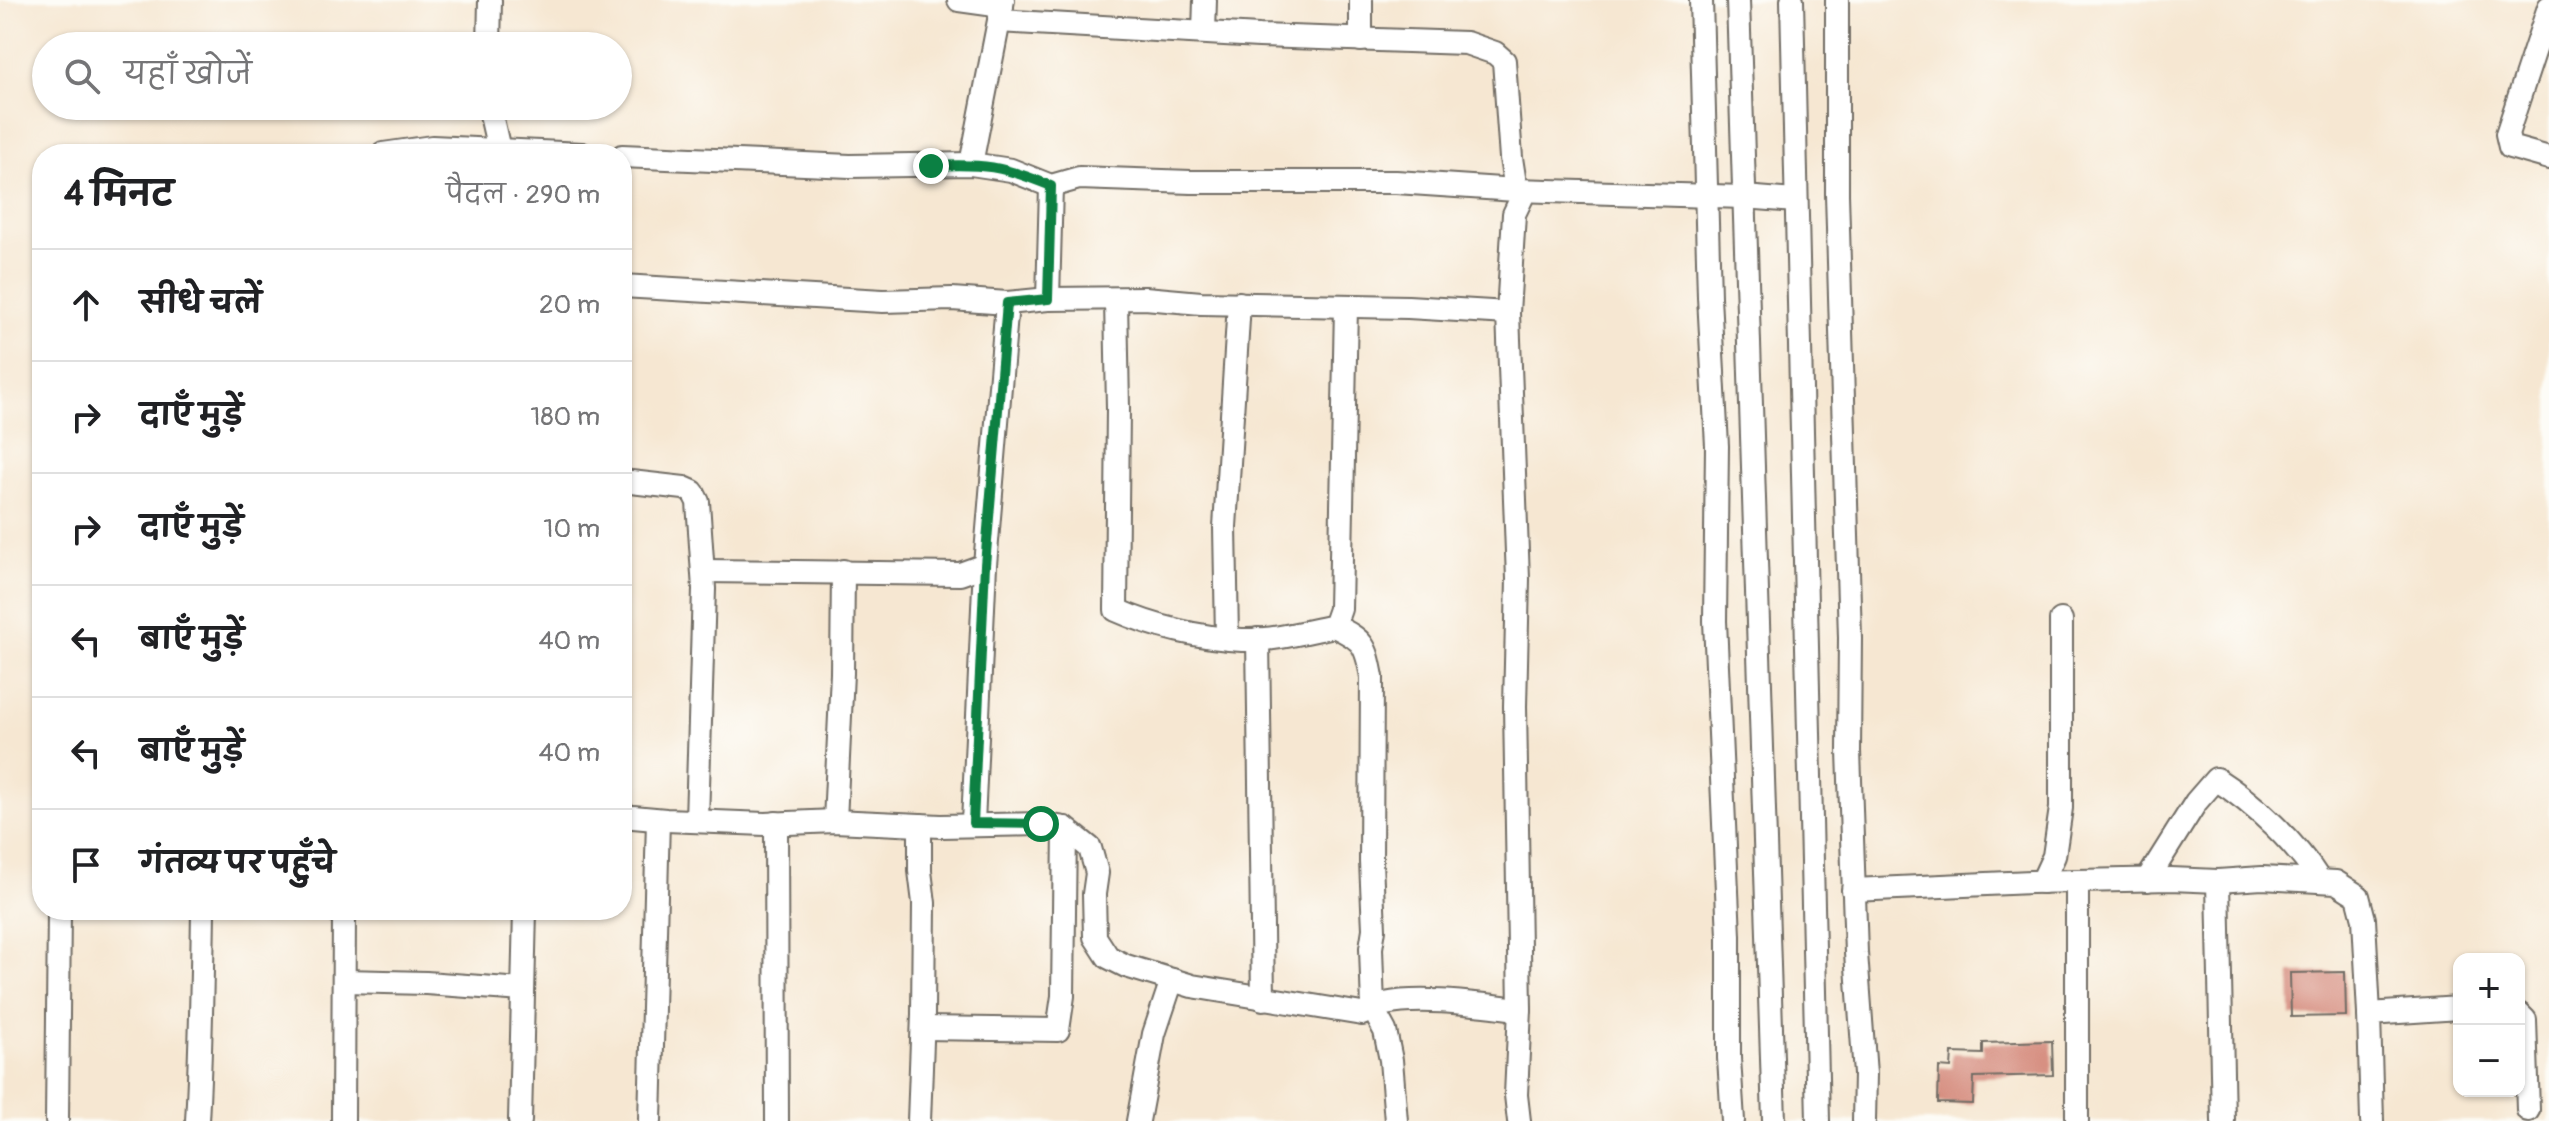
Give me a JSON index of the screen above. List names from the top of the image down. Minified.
{"page":{"search":"यहाँ खोजें","heading":["4 मिनट","पैदल · 290 m"],"list":[["सीधे चलें","20 m"],["दाएँ मुड़ें","180 m"],["दाएँ मुड़ें","10 m"],["बाएँ मुड़ें","40 m"],["बाएँ मुड़ें","40 m"],"गंतव्य पर पहुँचे"],"map_buttons":["+","−"]}}
